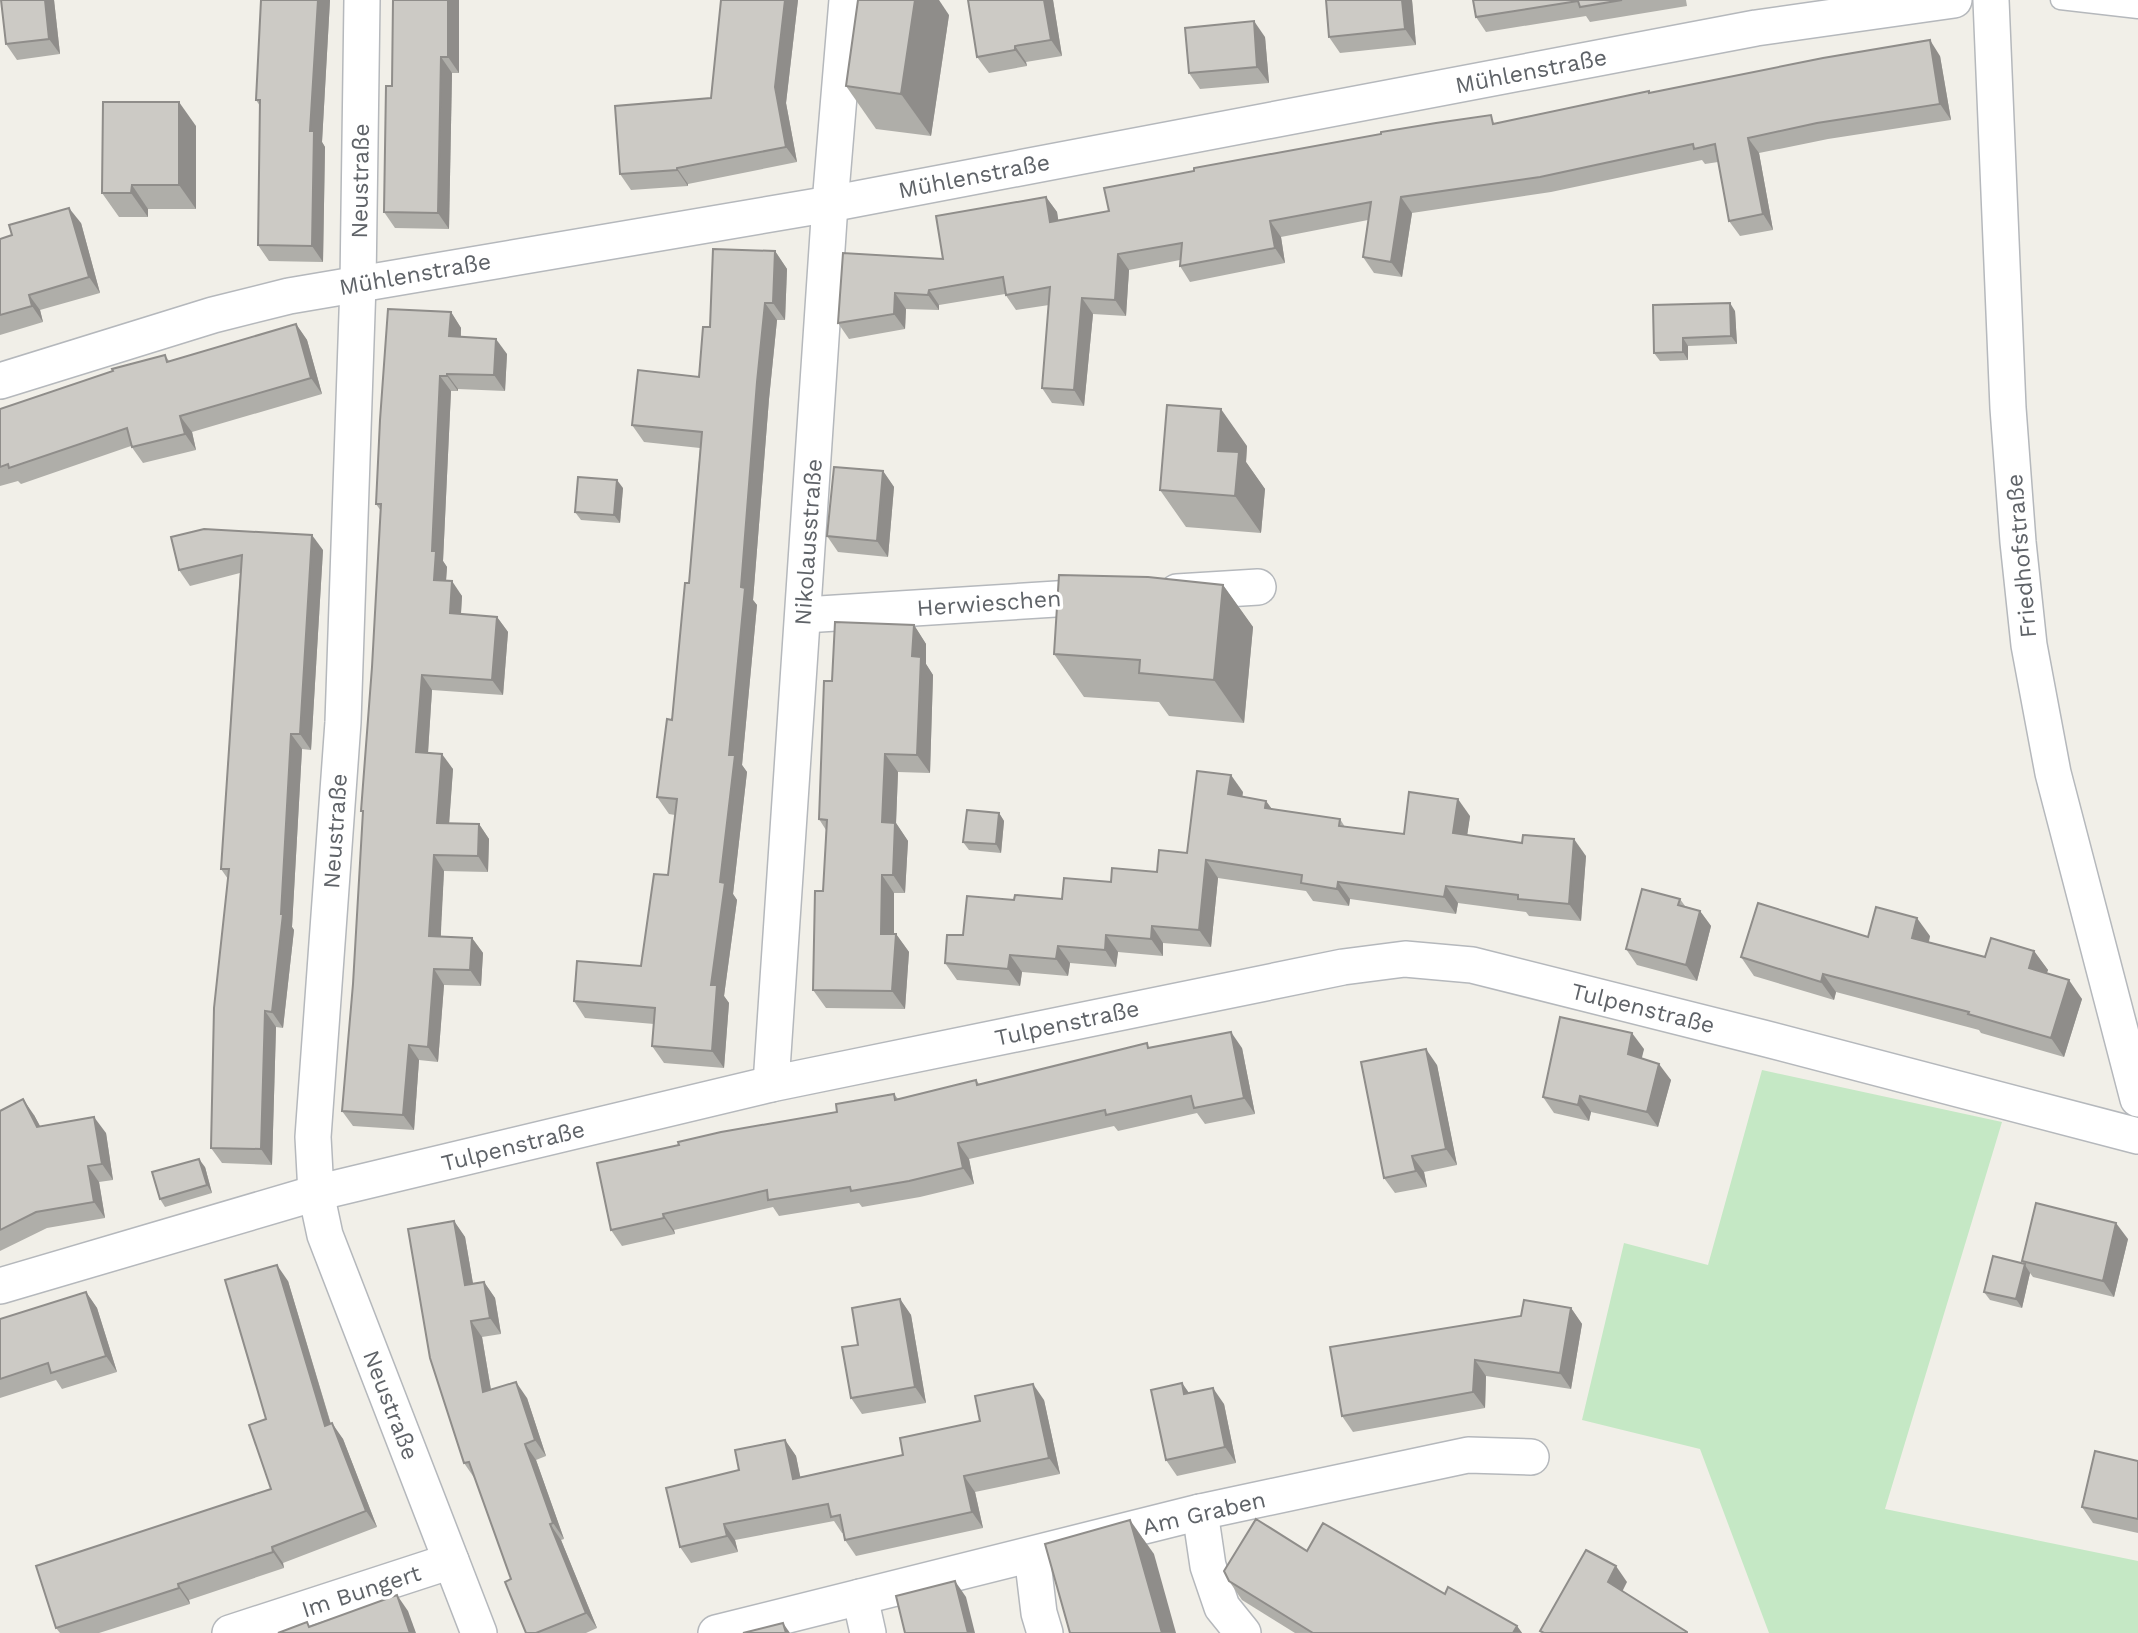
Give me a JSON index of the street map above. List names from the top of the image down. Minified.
{"streets":{"street":["Mühlenstraße","Neustraße","Nikolausstraße","Friedhofstraße","Herwieschen","Tulpenstraße","Am Graben","Im Bungert"]},"crossings":[["Mühlenstraße","Neustraße"],["Mühlenstraße","Nikolausstraße"],["Neustraße","Tulpenstraße"],["Neustraße","Im Bungert"],["Nikolausstraße","Herwieschen"],["Nikolausstraße","Tulpenstraße"]]}
